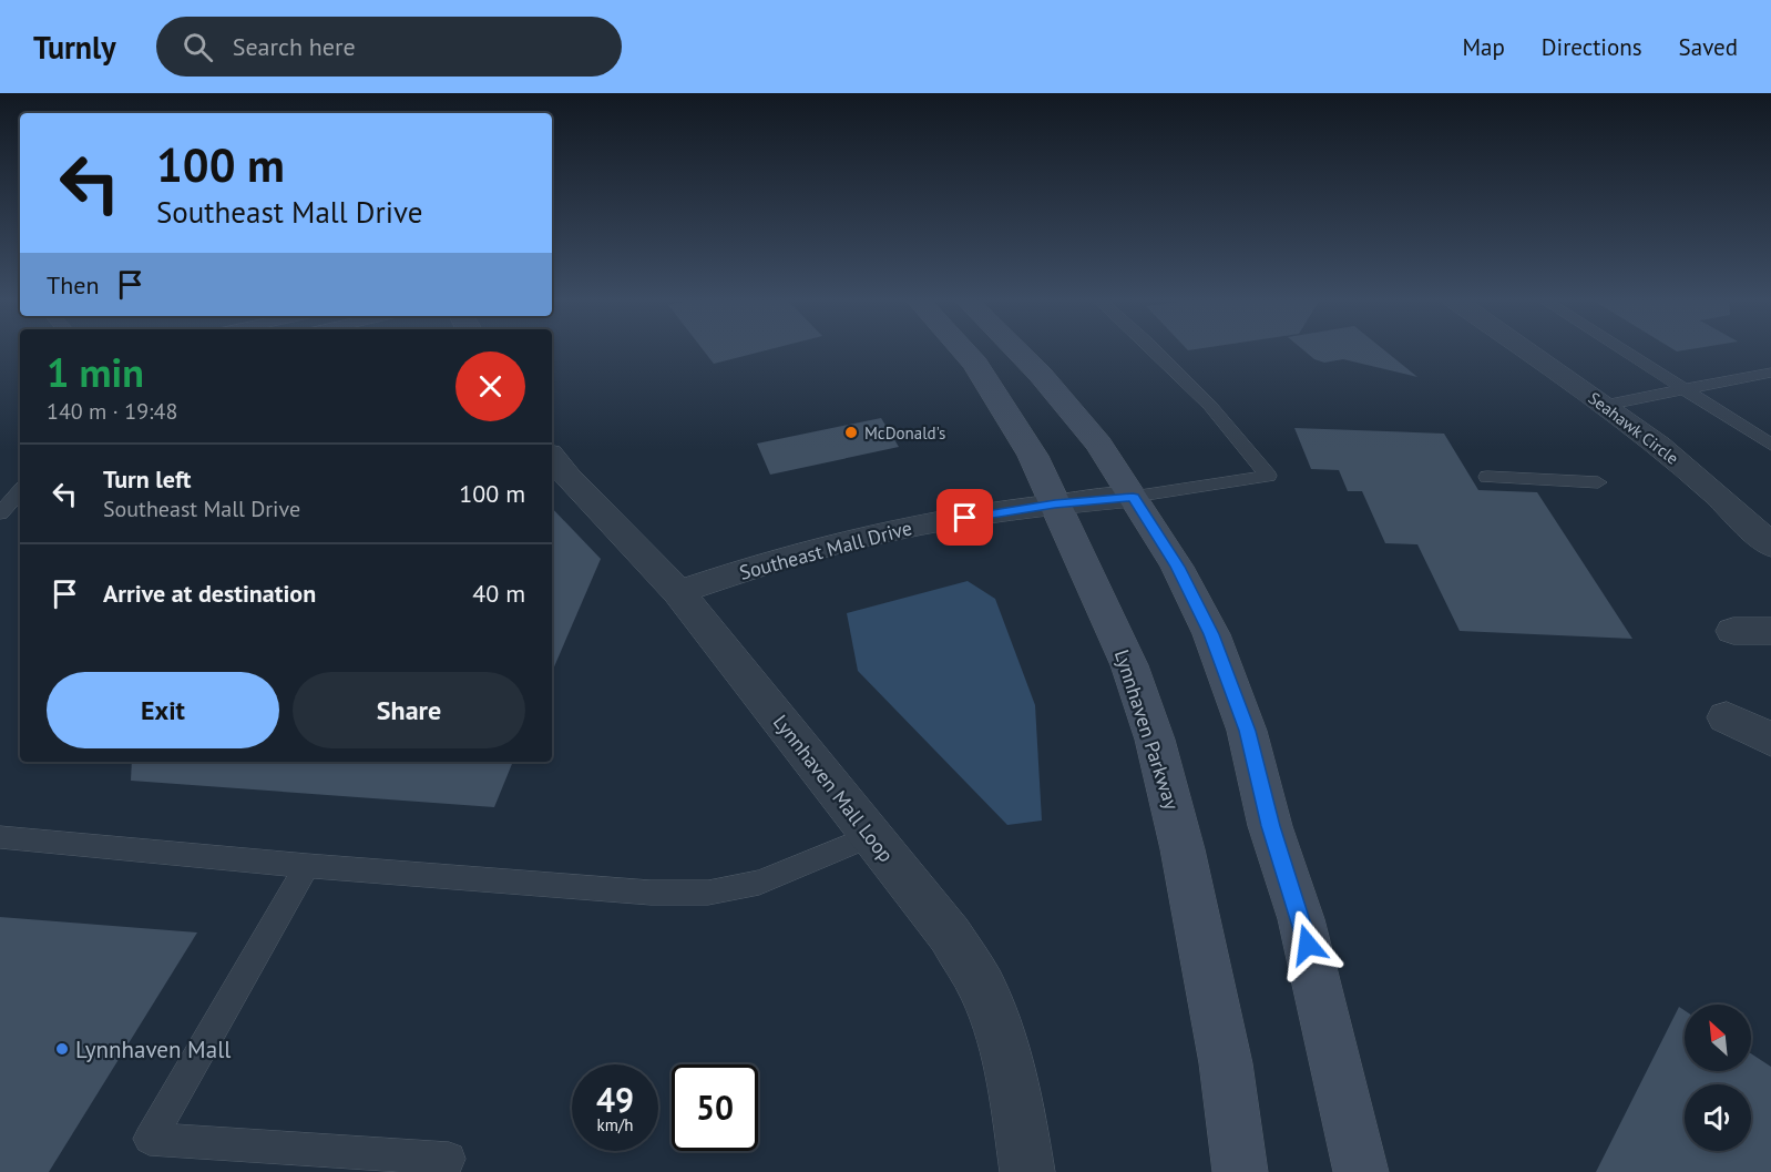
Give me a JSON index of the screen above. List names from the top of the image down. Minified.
{"streets":{"main road":["Lynnhaven Parkway"],"street":["Seahawk Circle","Southeast Mall Drive","Lynnhaven Mall Loop"]},"crossings":[["Southeast Mall Drive","Lynnhaven Parkway"],["Southeast Mall Drive","Lynnhaven Mall Loop"]],"places":["McDonald's","Lynnhaven Mall"],"north":"top left","page":{"header":"Turnly","search":"Search here","nav":["Map","Directions","Saved"],"turn":["100 m","Southeast Mall Drive"],"then":"Then","heading":["1 min","140 m · 19:48"],"list":[{"name":"Turn left","note":"Southeast Mall Drive","value":"100 m"},{"name":"Arrive at destination","value":"40 m"}],"buttons":["Exit","Share"],"speed":"49 km/h","limit":"50"}}
